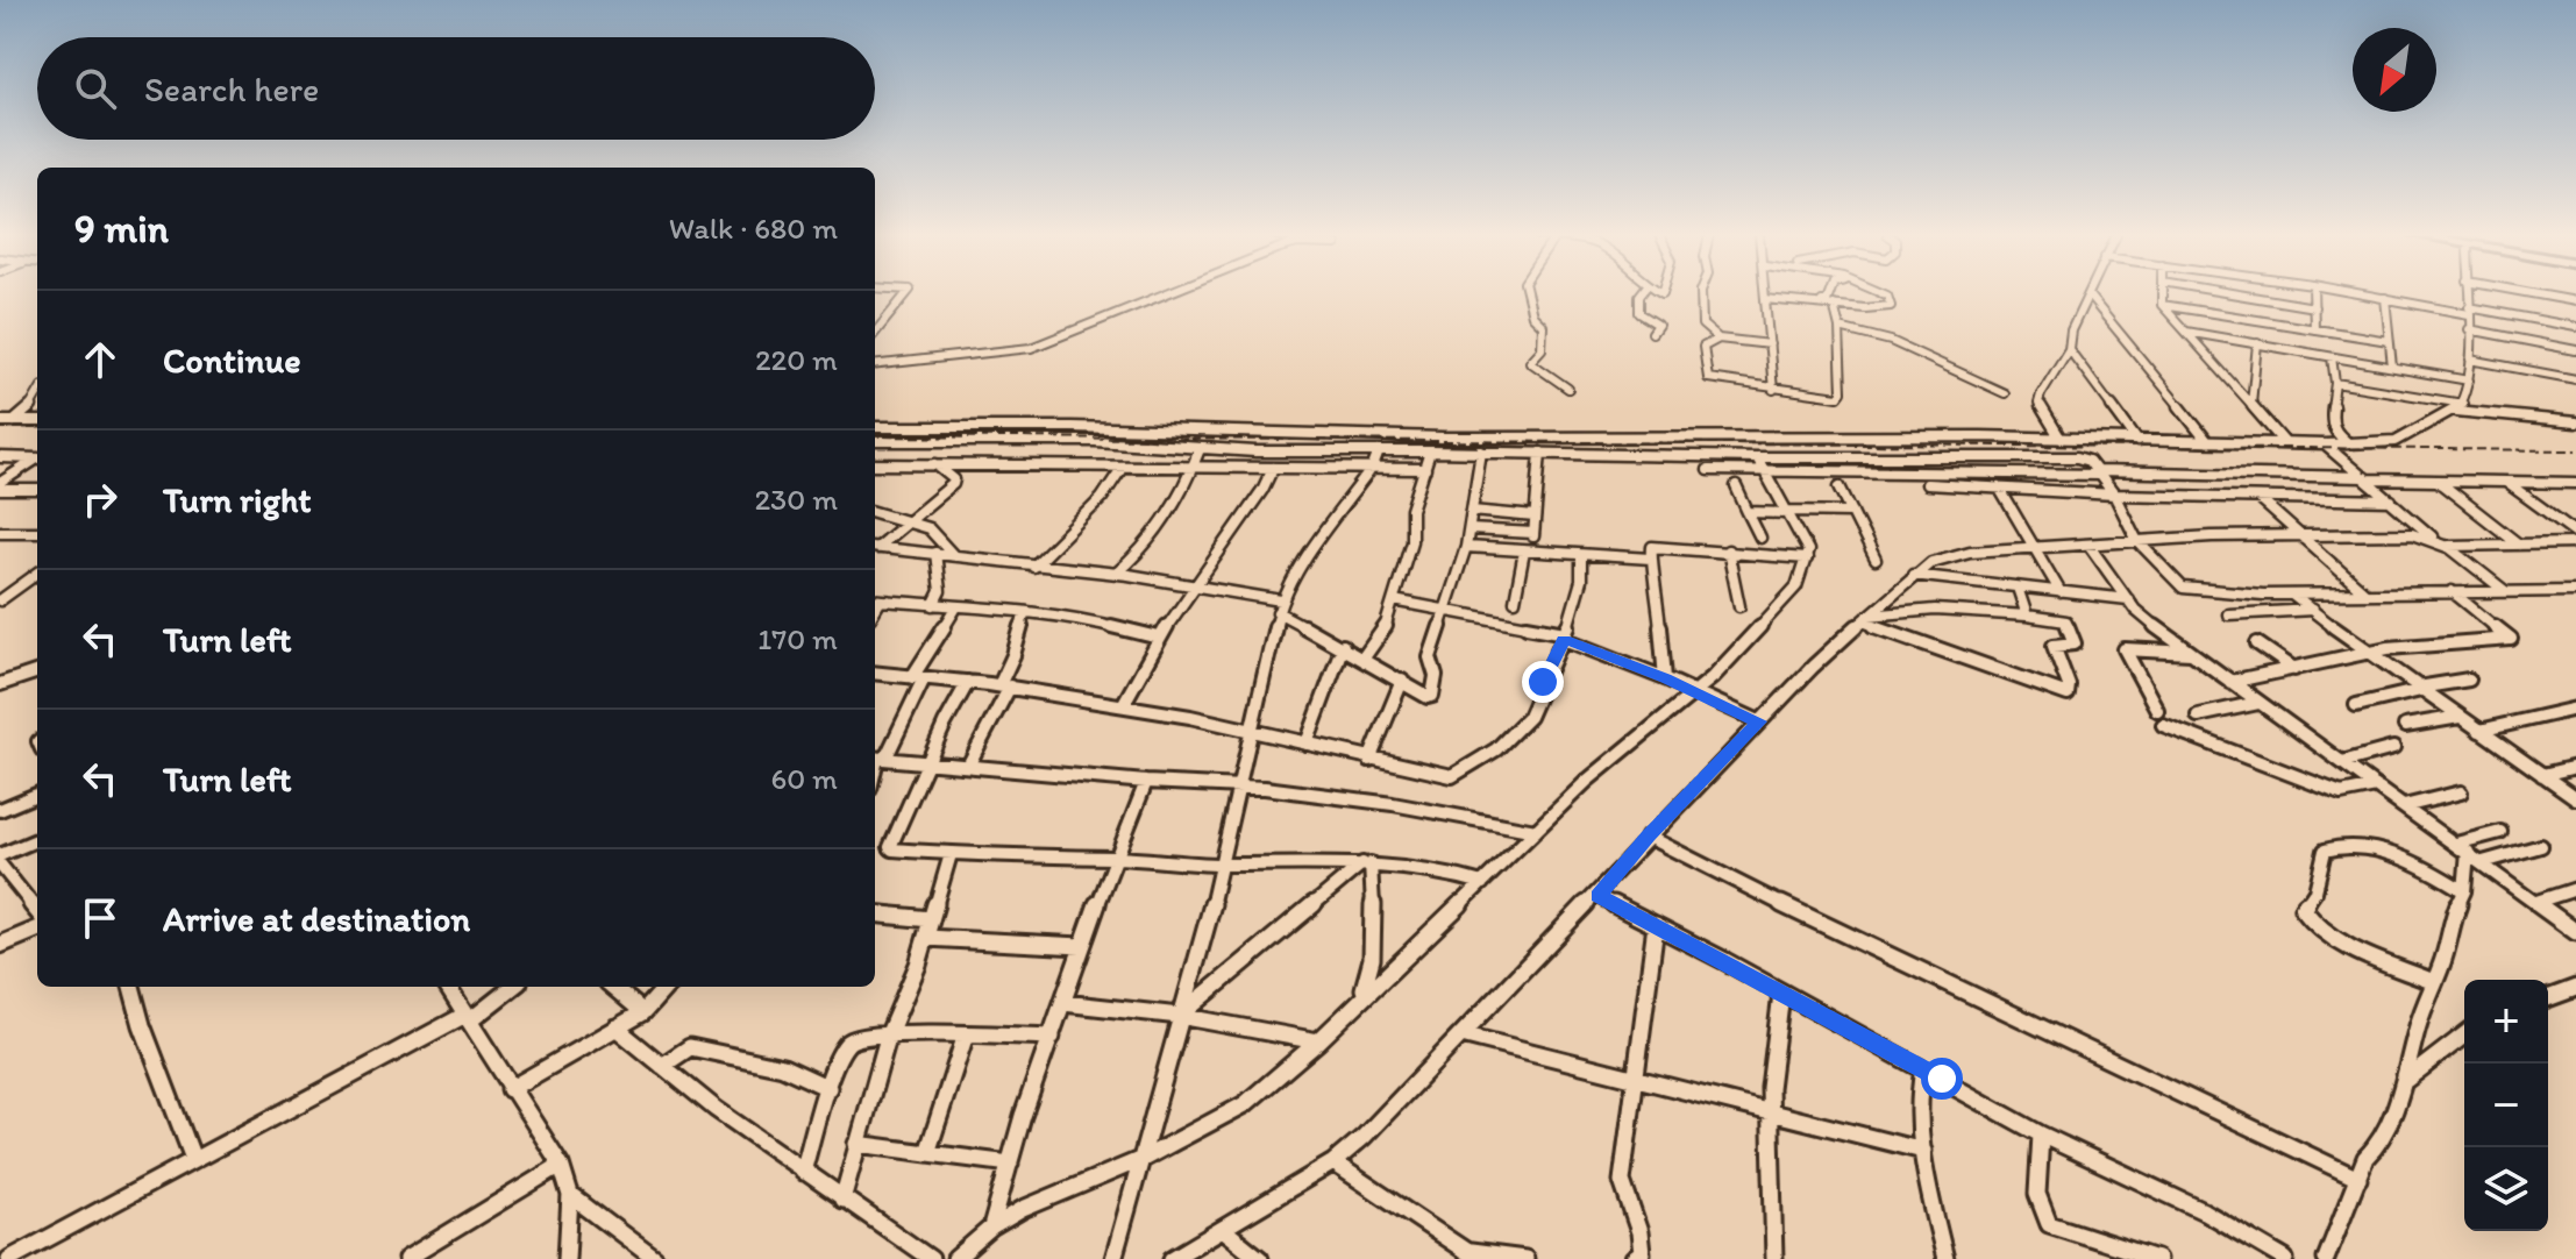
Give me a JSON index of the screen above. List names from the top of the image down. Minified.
{"north":"bottom left","page":{"search":"Search here","heading":["9 min","Walk · 680 m"],"list":[["Continue","220 m"],["Turn right","230 m"],["Turn left","170 m"],["Turn left","60 m"],"Arrive at destination"],"map_buttons":["+","−"]}}
